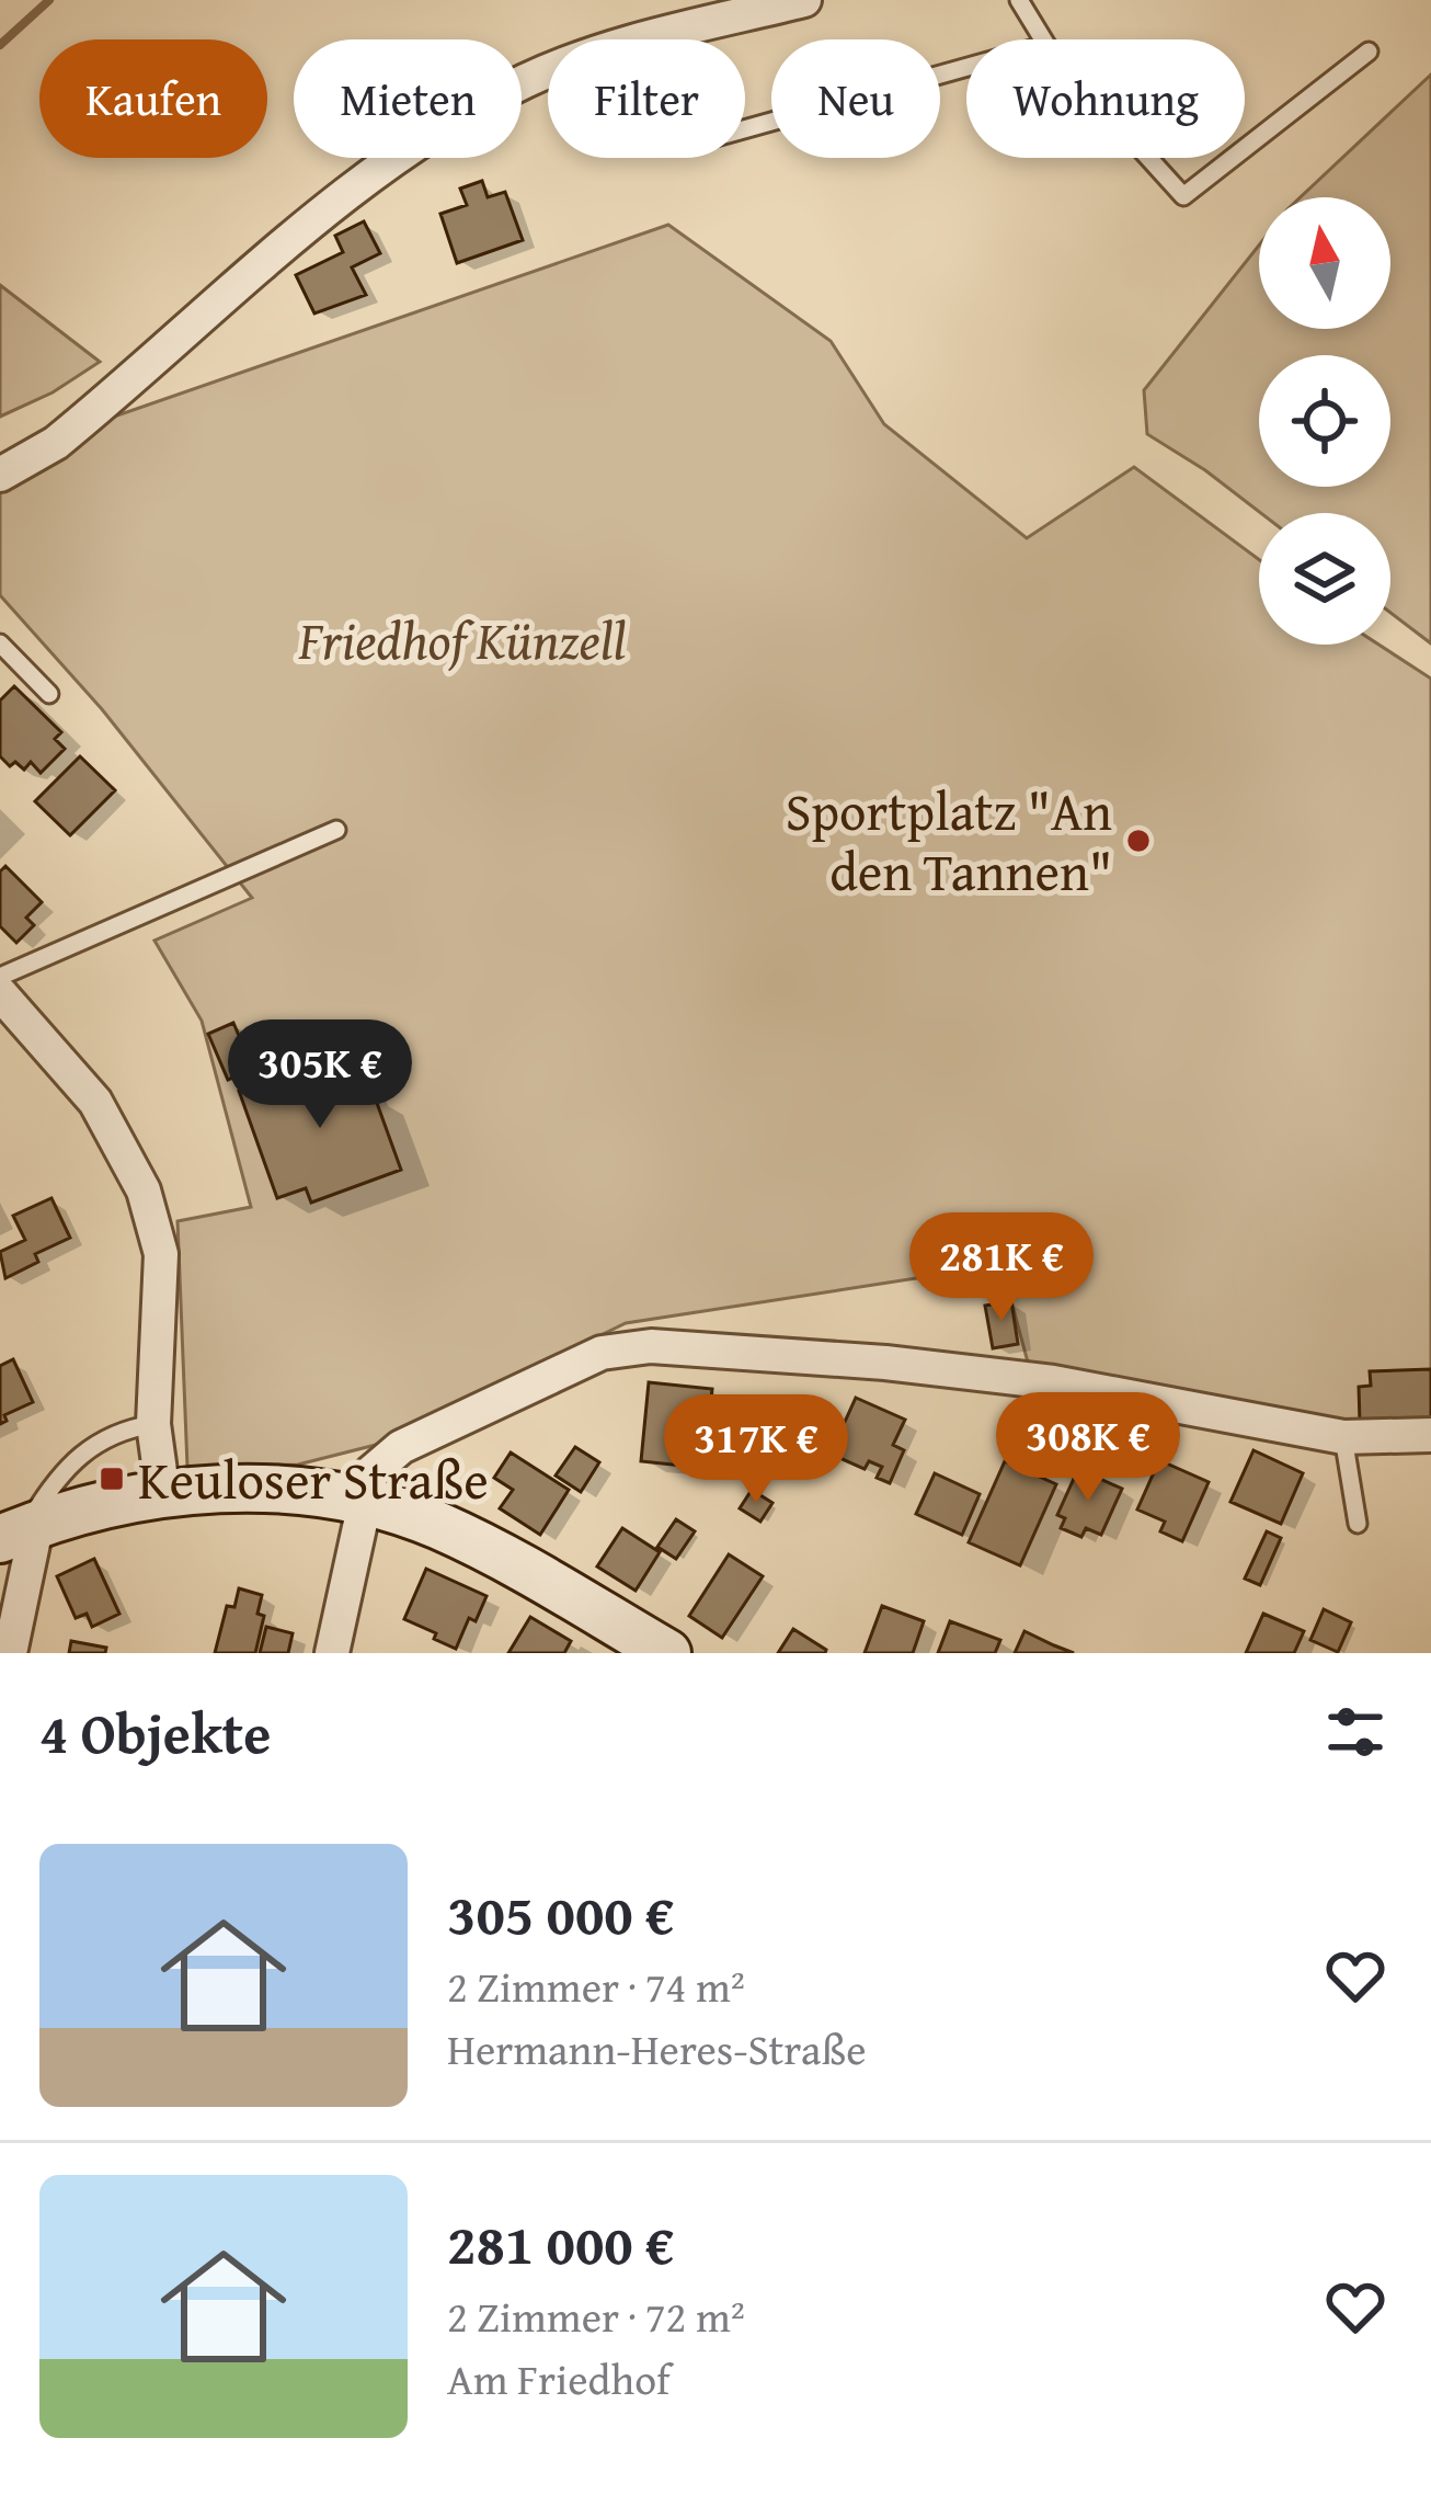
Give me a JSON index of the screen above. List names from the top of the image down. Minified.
{"parks":["Friedhof Künzell"],"places":{"other":["Sportplatz \"An den Tannen\""],"transit":["Keuloser Straße"]},"north":"top","page":{"chip":["Kaufen","Mieten","Filter","Neu","Wohnung"],"price":["305K €","281K €","308K €","317K €"],"heading":"4 Objekte","list":[{"name":"305 000 €","note":"2 Zimmer · 74 m² · Hermann-Heres-Straße"},{"name":"281 000 €","note":"2 Zimmer · 72 m² · Am Friedhof"}]}}
